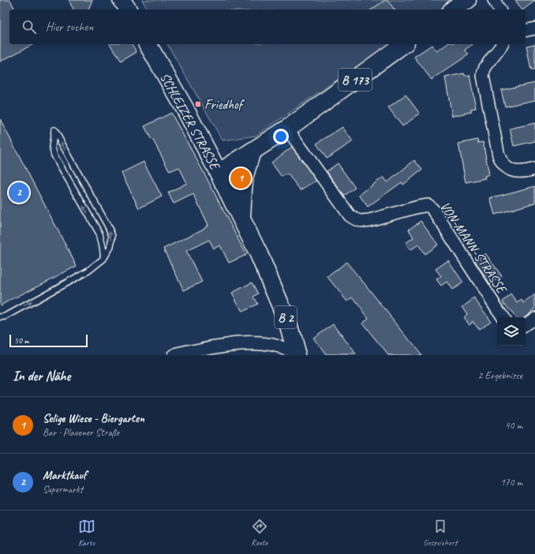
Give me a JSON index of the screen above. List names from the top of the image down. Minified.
{"streets":{"main road":["B 173","SCHLEIZER STRASSE","B 2"],"street":["VON-MANN-STRASSE"]},"crossings":[["B 173","SCHLEIZER STRASSE"],["B 173","VON-MANN-STRASSE"]],"places":{"transit":["Friedhof"]},"scale_bar":"50 m","page":{"search":"Hier suchen","pins":["1","2"],"scale":"50 m","heading":["In der Nähe","2 Ergebnisse"],"list":[{"mark":"1","name":"Selige Wiese - Biergarten","note":"Bar · Plauener Straße","value":"40 m"},{"mark":"2","name":"Marktkauf","note":"Supermarkt","value":"170 m"}],"nav":["Karte","Route","Gespeichert"]}}
